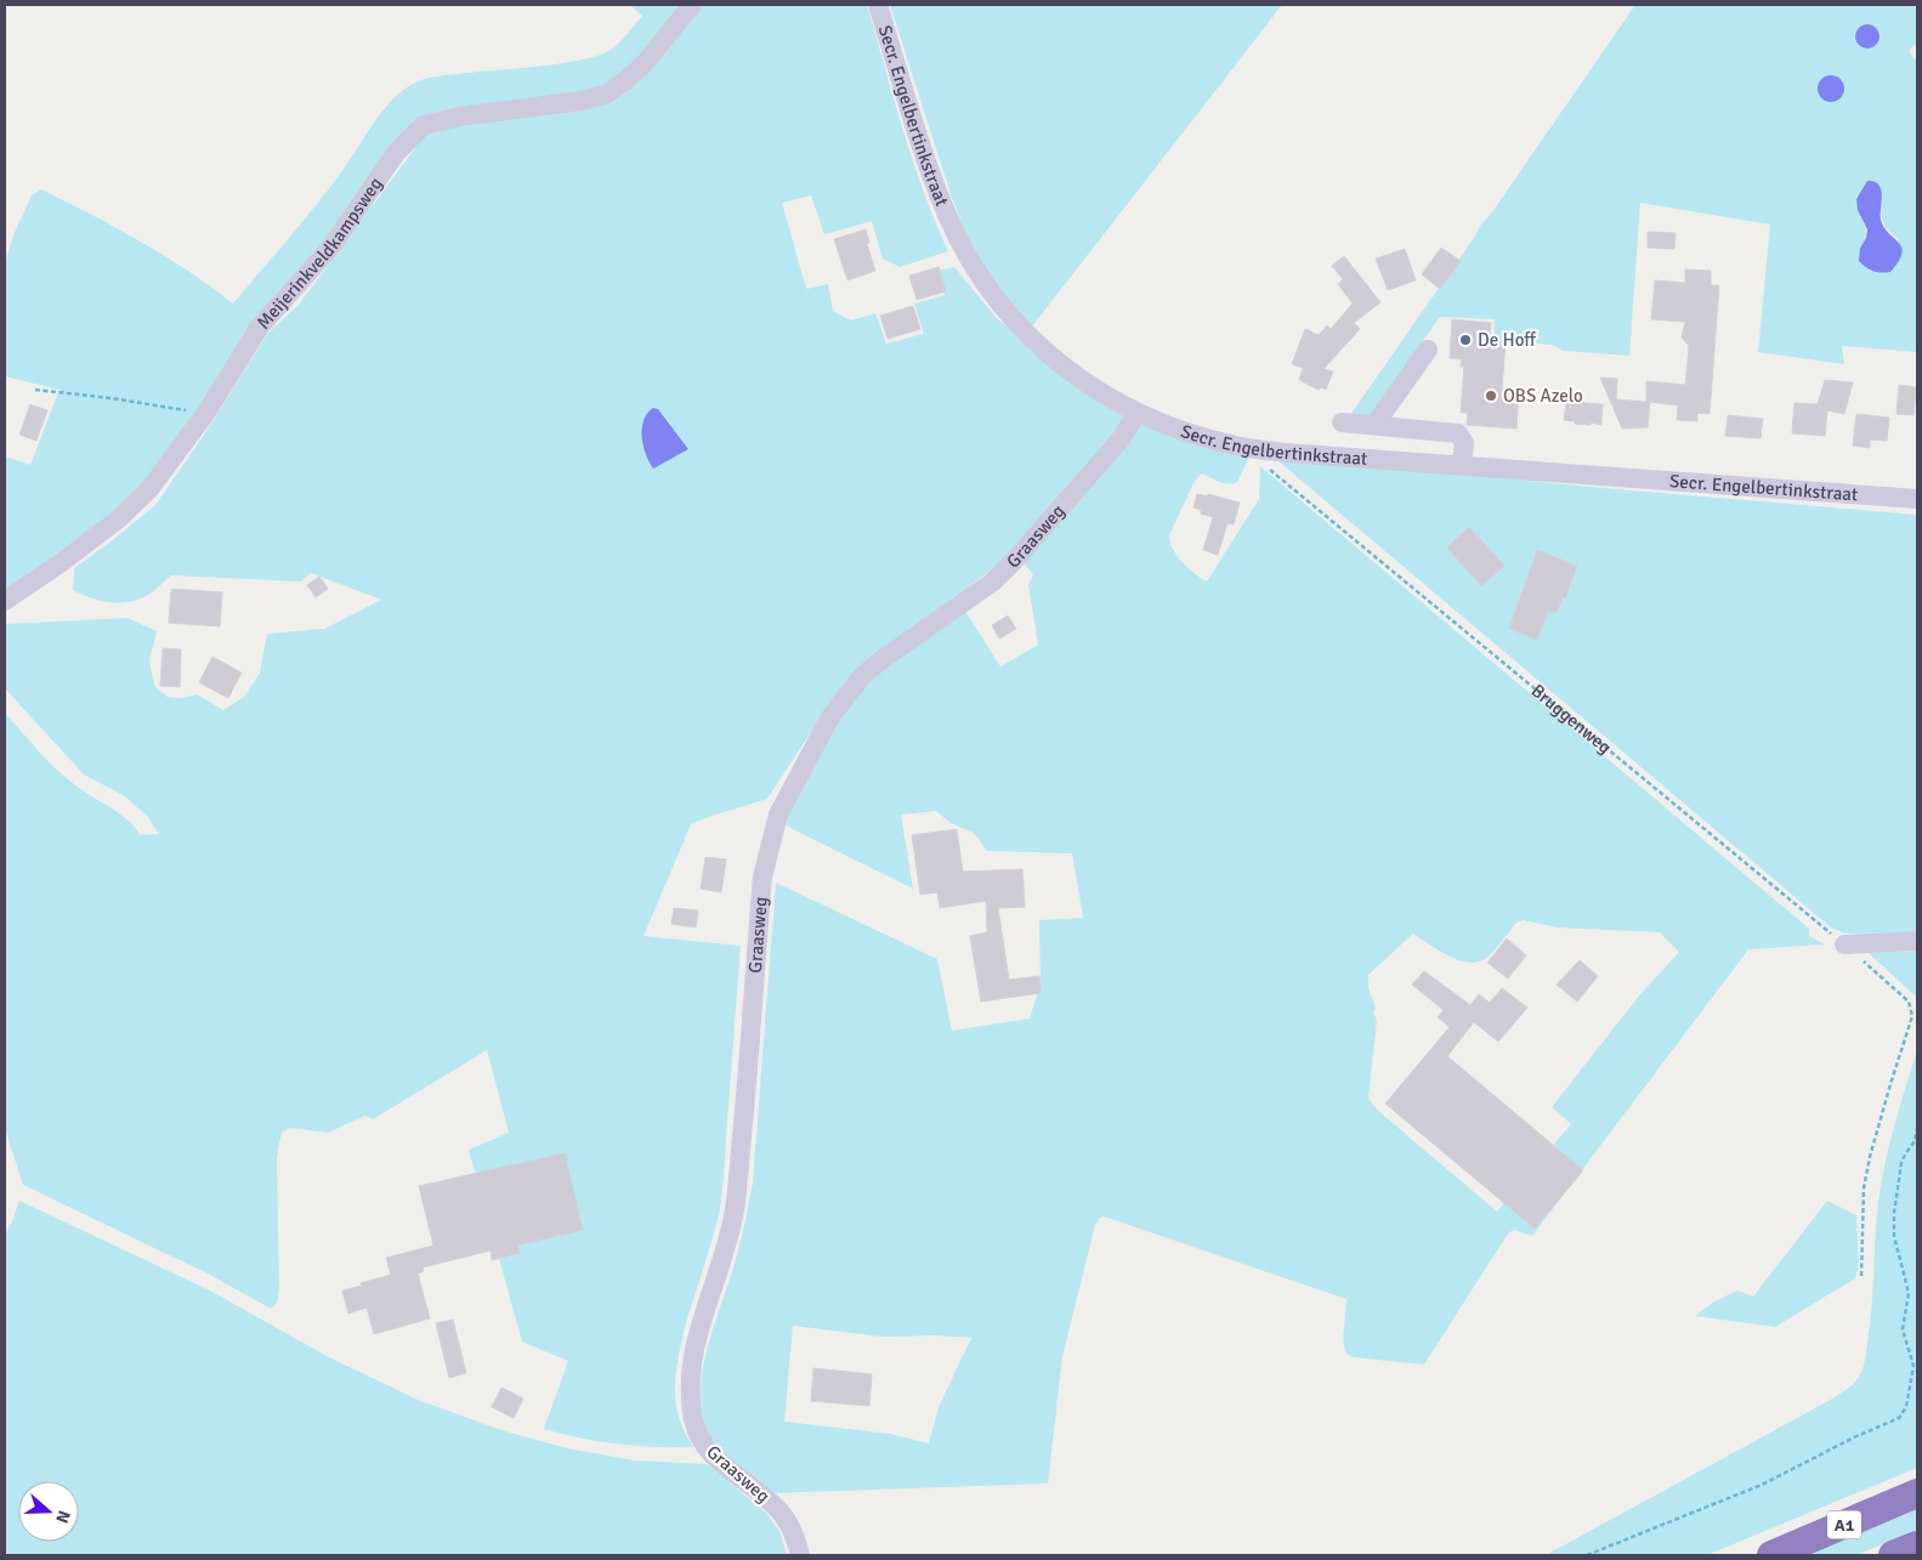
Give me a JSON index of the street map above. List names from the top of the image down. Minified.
{"streets":{"highway":["A1"],"street":["Secr. Engelbertinkstraat","Meijerinkveldkampsweg","Graasweg"],"path":["Bruggenweg"]},"crossings":[["Secr. Engelbertinkstraat","Graasweg"],["Secr. Engelbertinkstraat","Bruggenweg"]],"places":["De Hoff","OBS Azelo"],"north":"right"}
